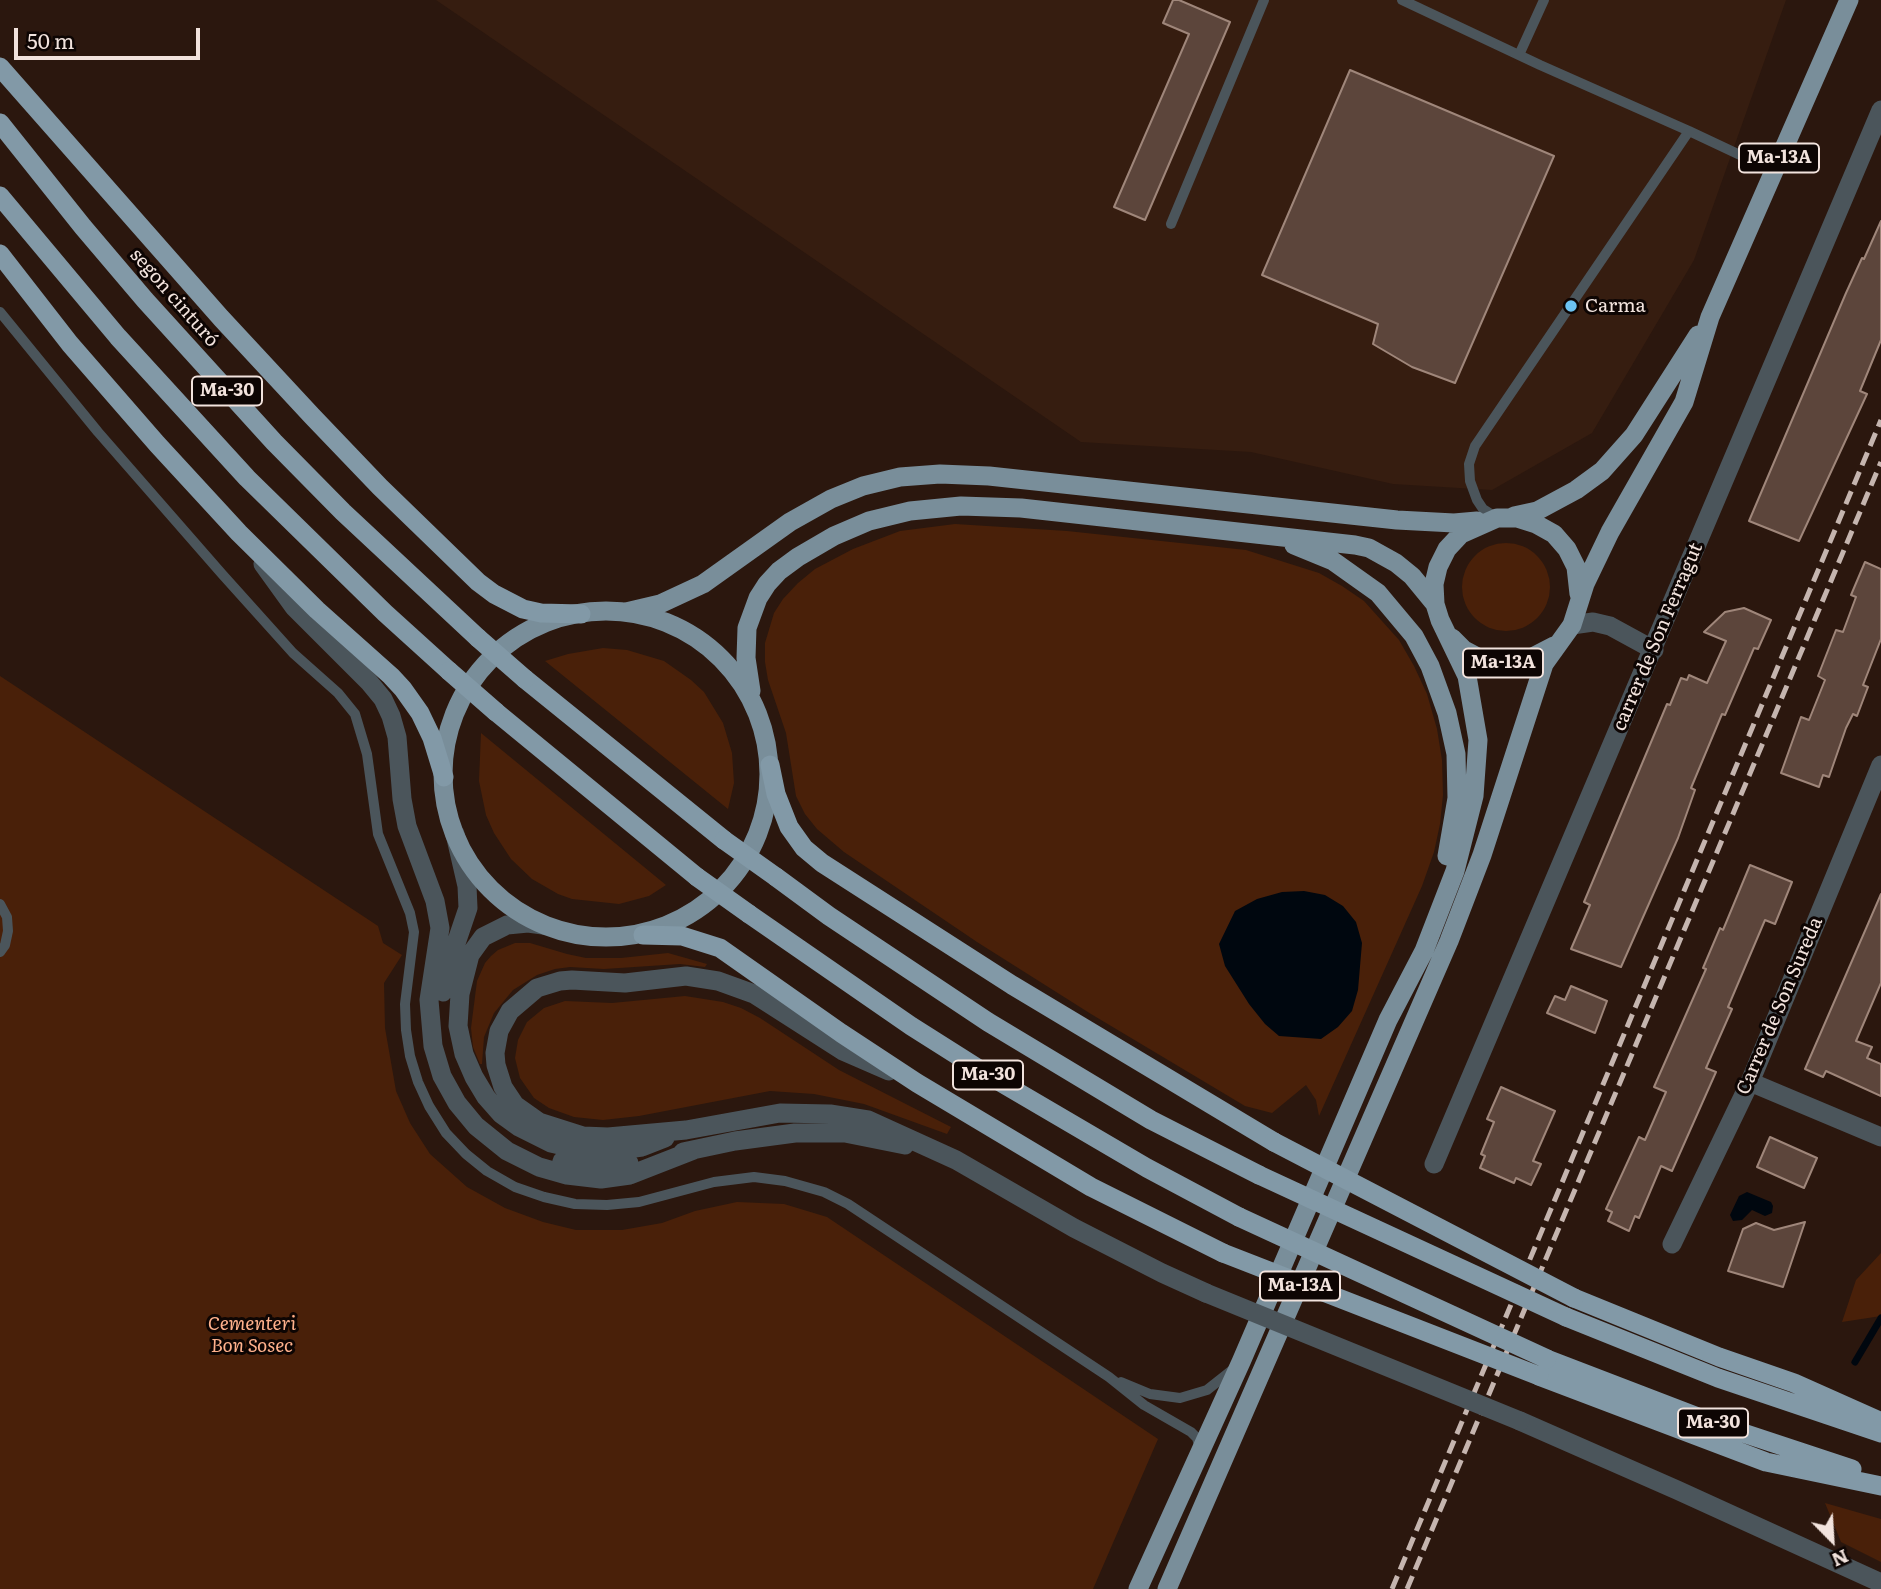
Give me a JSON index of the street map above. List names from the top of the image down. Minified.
{"streets":{"highway":["segon cinturó","Ma-30"],"main road":["Ma-13A"],"street":["carrer de Son Ferragut","Carrer de Son Sureda"]},"parks":["Cementeri Bon Sosec"],"places":["Carma"],"scale_bar":"50 m","north":"bottom right"}
